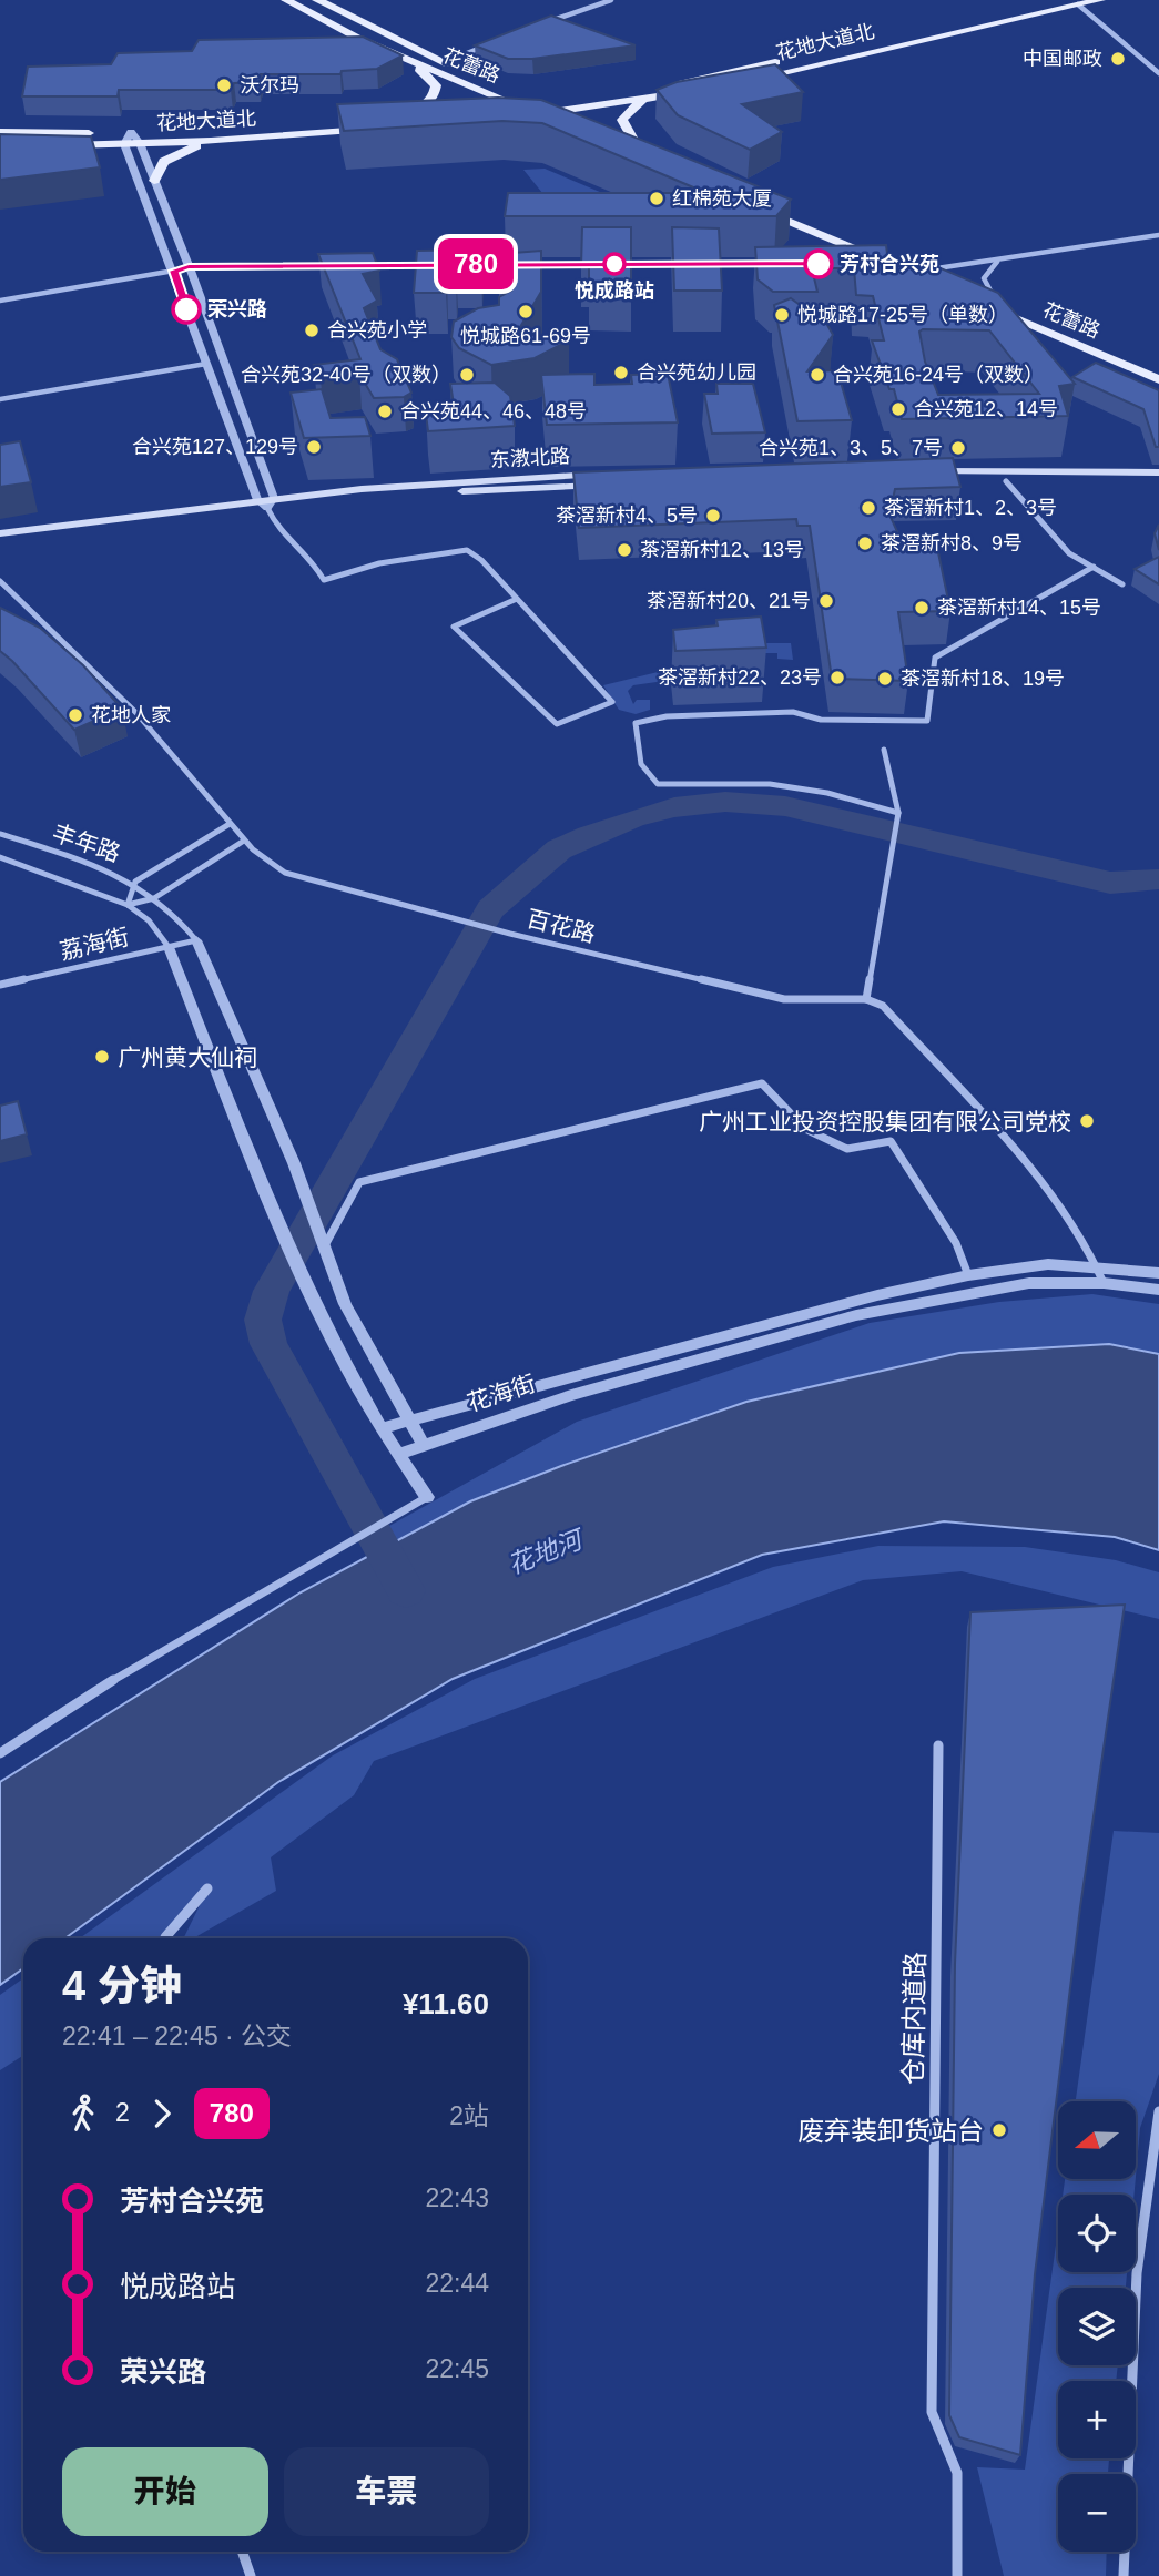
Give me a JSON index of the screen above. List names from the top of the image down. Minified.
{"streets":{"main road":["花地大道北","花蕾路","东漖北路"],"street":["丰年路","百花路","荔海街","花海街","仓库内道路"]},"crossings":[["花地大道北","花蕾路"],["丰年路","荔海街"]],"water":["花地河"],"places":["中国邮政","沃尔玛","红棉苑大厦","悦成路站","芳村合兴苑","荣兴路","悦城路61-69号","悦城路17-25号（单数）","合兴苑小学","合兴苑幼儿园","合兴苑32-40号（双数）","合兴苑16-24号（双数）","合兴苑12、14号","合兴苑44、46、48号","合兴苑127、129号","合兴苑1、3、5、7号","茶滘新村1、2、3号","茶滘新村4、5号","茶滘新村8、9号","茶滘新村12、13号","茶滘新村20、21号","茶滘新村14、15号","茶滘新村22、23号","茶滘新村18、19号","花地人家","广州黄大仙祠","广州工业投资控股集团有限公司党校","废弃装卸货站台"],"lines":["bus line 780"],"north":"left","page":{"on_map":"780","heading":["4 分钟","22:41 – 22:45 · 公交","¥11.60"],"legs":["2","780","2站"],"map_buttons":["+","−"],"list":[{"name":"芳村合兴苑","value":"22:43"},{"name":"悦成路站","value":"22:44"},{"name":"荣兴路","value":"22:45"}],"buttons":["开始","车票"]}}
